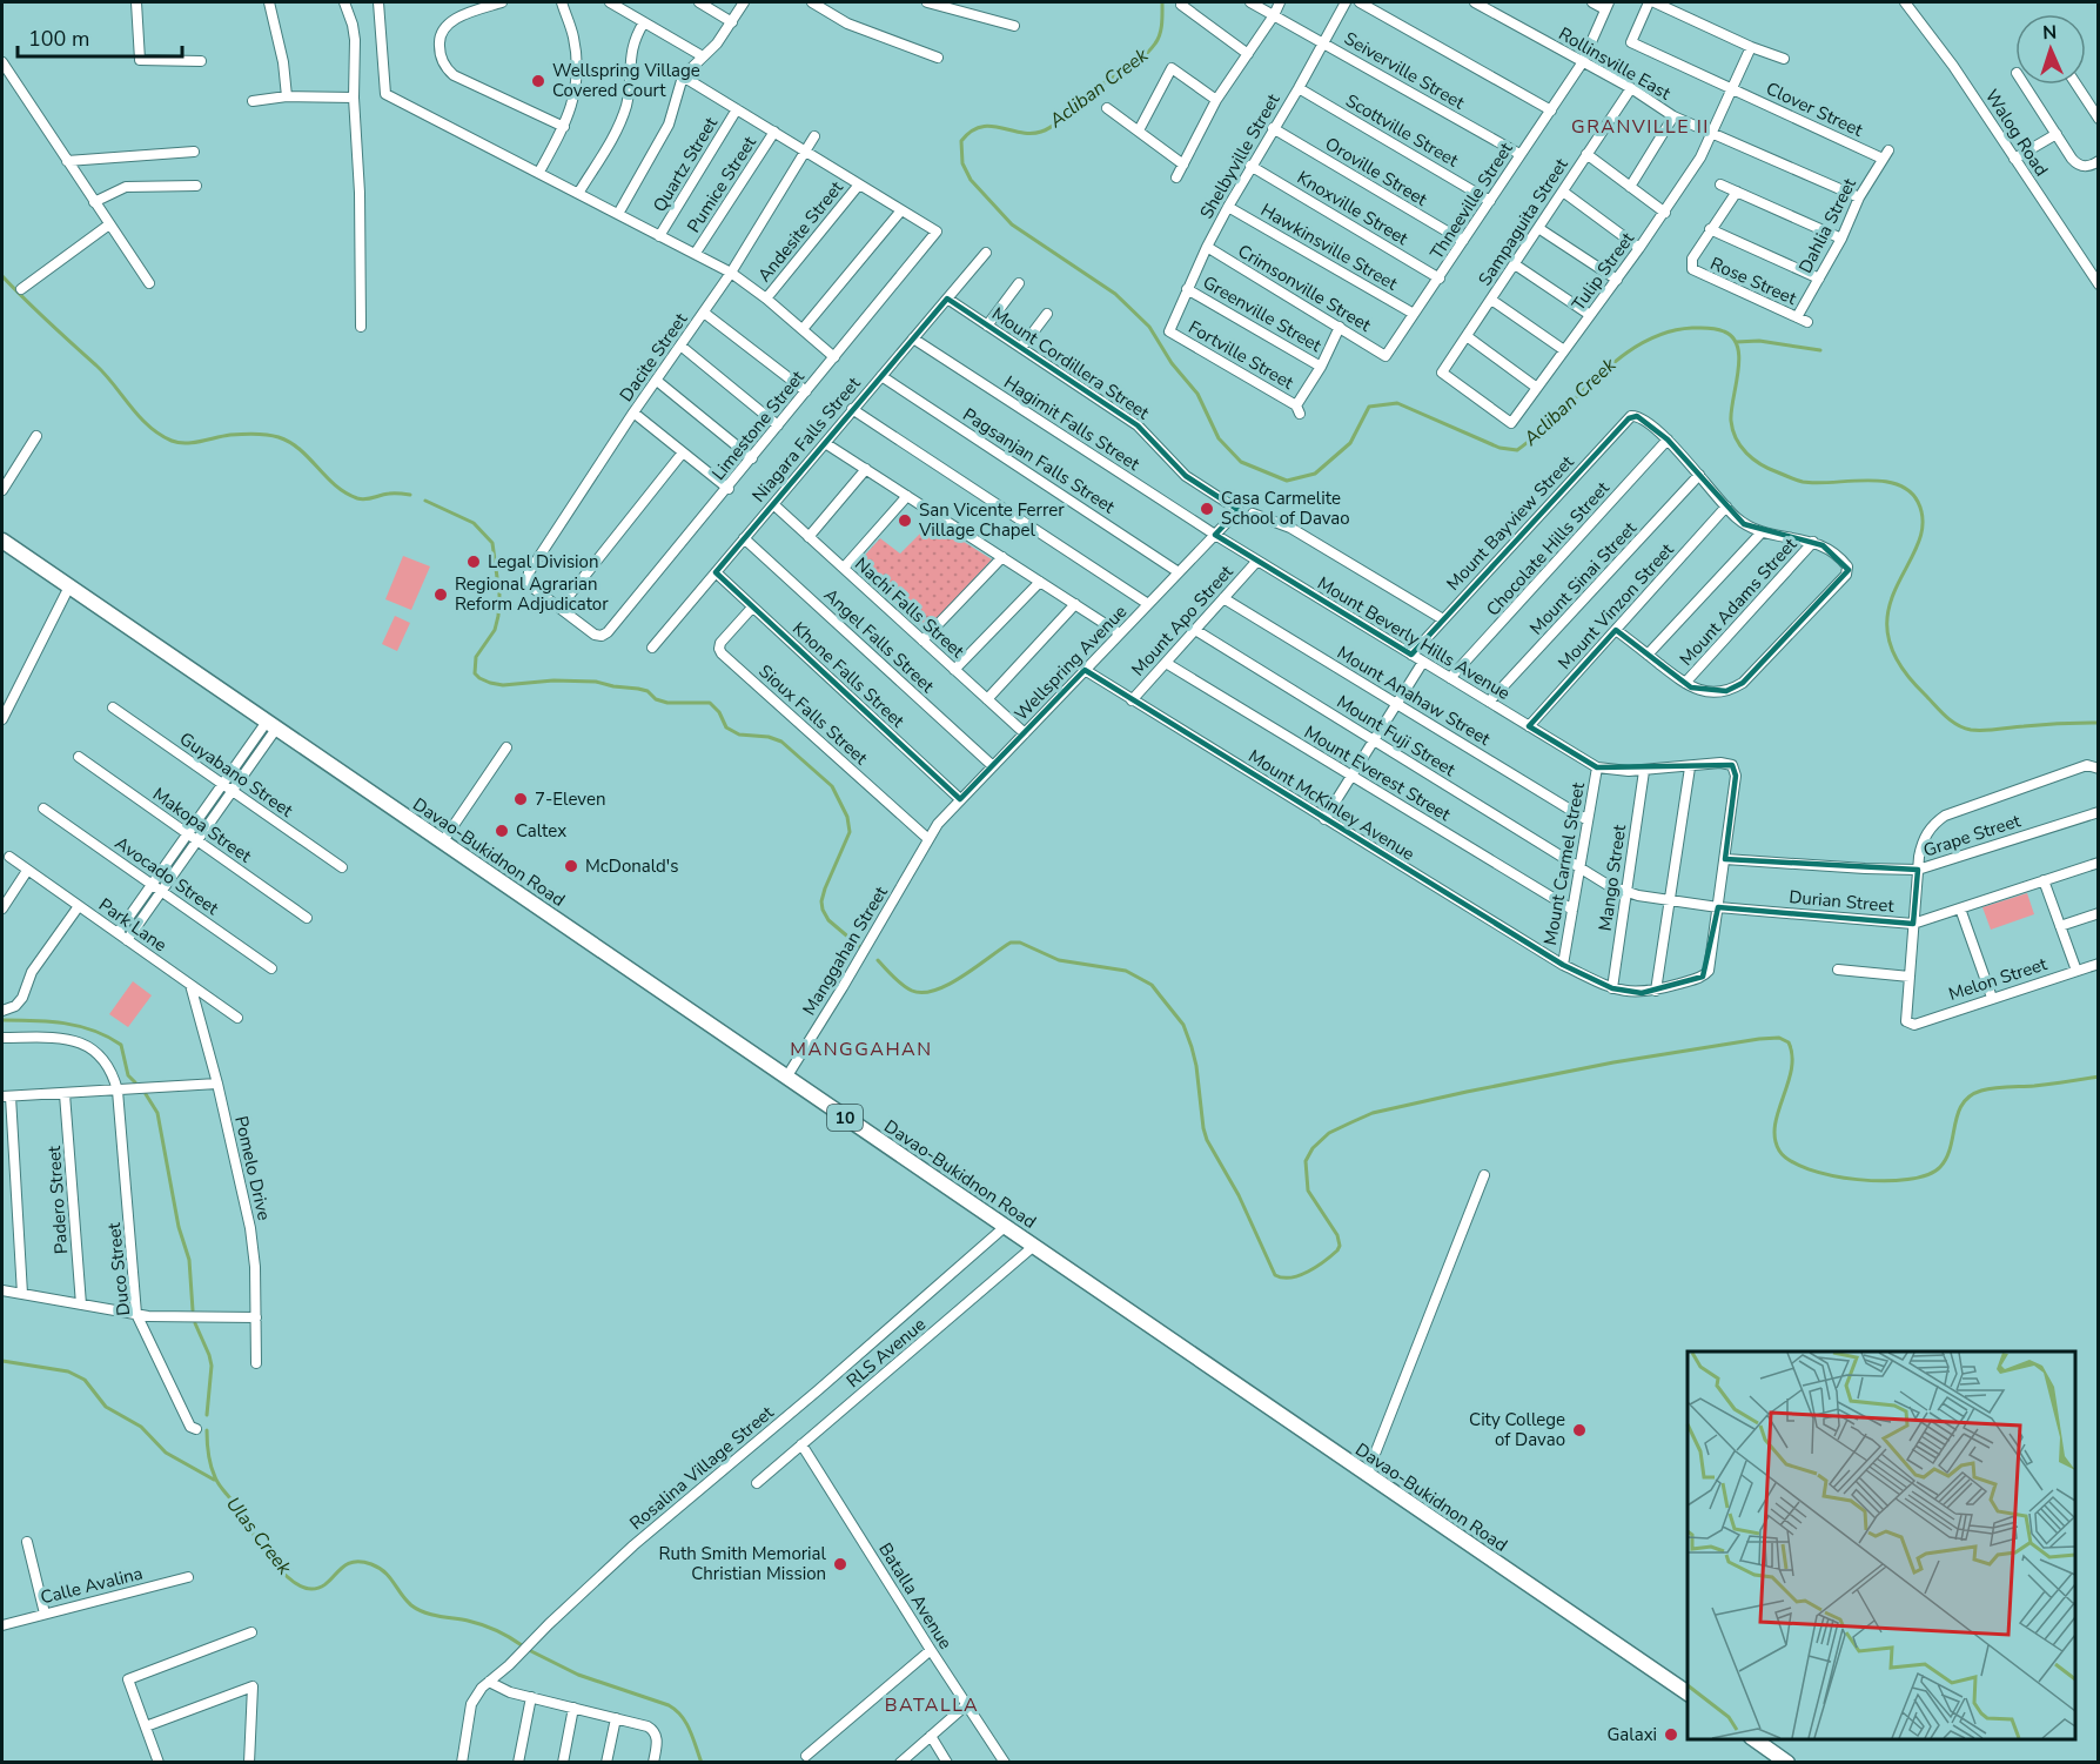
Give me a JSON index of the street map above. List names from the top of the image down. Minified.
{"streets":{"highway":["Davao-Bukidnon Road","10"],"street":["Rollinsville East","Seiverville Street","Clover Street","Scottville Street","Walog Road","Shelbyville Street","Quartz Street","Oroville Street","Pumice Street","Thneeville Street","Knoxville Street","Sampaguita Street","Dahlia Street","Andesite Street","Hawkinsville Street","Tulip Street","Rose Street","Crimsonville Street","Greenville Street","Fortville Street","Dacite Street","Mount Cordillera Street","Hagimit Falls Street","Limestone Street","Niagara Falls Street","Pagsanjan Falls Street","Mount Bayview Street","Chocolate Hills Street","Mount Sinai Street","Mount Adams Street","Mount Vinzon Street","Nachi Falls Street","Mount Apo Street","Mount Beverly Hills Avenue","Angel Falls Street","Wellspring Avenue","Khone Falls Street","Mount Anahaw Street","Sioux Falls Street","Mount Fuji Street","Mount Everest Street","Guyabano Street","Mount McKinley Avenue","Makopa Street","Grape Street","Mount Carmel Street","Avocado Street","Mango Street","Durian Street","Park Lane","Manggahan Street","Melon Street","Pomelo Drive","Padero Street","Duco Street","RLS Avenue","Rosalina Village Street","Calle Avalina","Batalla Avenue"]},"crossings":[["Rollinsville East","Thneeville Street"],["Rollinsville East","Sampaguita Street"],["Rollinsville East","Dahlia Street"],["Rollinsville East","Tulip Street"],["Seiverville Street","Shelbyville Street"],["Seiverville Street","Thneeville Street"],["Clover Street","Dahlia Street"],["Clover Street","Tulip Street"],["Scottville Street","Shelbyville Street"],["Scottville Street","Thneeville Street"],["Shelbyville Street","Oroville Street"],["Shelbyville Street","Knoxville Street"],["Shelbyville Street","Hawkinsville Street"],["Shelbyville Street","Crimsonville Street"],["Shelbyville Street","Greenville Street"],["Shelbyville Street","Fortville Street"],["Oroville Street","Thneeville Street"],["Thneeville Street","Knoxville Street"],["Thneeville Street","Hawkinsville Street"],["Thneeville Street","Crimsonville Street"],["Sampaguita Street","Tulip Street"],["Dahlia Street","Rose Street"],["Greenville Street","Fortville Street"],["Dacite Street","Limestone Street"],["Mount Cordillera Street","Niagara Falls Street"],["Mount Cordillera Street","Wellspring Avenue"],["Hagimit Falls Street","Niagara Falls Street"],["Hagimit Falls Street","Mount Beverly Hills Avenue"],["Hagimit Falls Street","Wellspring Avenue"],["Niagara Falls Street","Pagsanjan Falls Street"],["Niagara Falls Street","Nachi Falls Street"],["Niagara Falls Street","Angel Falls Street"],["Niagara Falls Street","Khone Falls Street"],["Pagsanjan Falls Street","Wellspring Avenue"],["Mount Bayview Street","Chocolate Hills Street"],["Mount Bayview Street","Mount Beverly Hills Avenue"],["Chocolate Hills Street","Mount Beverly Hills Avenue"],["Mount Sinai Street","Mount Beverly Hills Avenue"],["Mount Vinzon Street","Mount Beverly Hills Avenue"],["Nachi Falls Street","Wellspring Avenue"],["Mount Apo Street","Mount Beverly Hills Avenue"],["Mount Apo Street","Mount Anahaw Street"],["Mount Apo Street","Mount Fuji Street"],["Mount Apo Street","Mount Everest Street"],["Mount Apo Street","Mount McKinley Avenue"],["Mount Beverly Hills Avenue","Wellspring Avenue"],["Mount Beverly Hills Avenue","Mount Carmel Street"],["Angel Falls Street","Wellspring Avenue"],["Wellspring Avenue","Khone Falls Street"],["Wellspring Avenue","Sioux Falls Street"],["Wellspring Avenue","Mount McKinley Avenue"],["Wellspring Avenue","Manggahan Street"],["Khone Falls Street","Sioux Falls Street"],["Mount Anahaw Street","Mount Carmel Street"],["Sioux Falls Street","Manggahan Street"],["Mount Fuji Street","Mount Carmel Street"],["Mount Fuji Street","Durian Street"],["Mount Everest Street","Mount Carmel Street"],["Mount McKinley Avenue","Mount Carmel Street"],["Mount McKinley Avenue","Mango Street"],["Davao-Bukidnon Road","Manggahan Street"],["Davao-Bukidnon Road","RLS Avenue"],["Davao-Bukidnon Road","Rosalina Village Street"],["Mount Carmel Street","Durian Street"],["Mango Street","Durian Street"],["Park Lane","Pomelo Drive"],["RLS Avenue","Batalla Avenue"]],"districts":["GRANVILLE II","MANGGAHAN","BATALLA"],"water":["Acliban Creek","Ulas Creek"],"places":["Wellspring Village Covered Court","Casa Carmelite School of Davao","San Vicente Ferrer Village Chapel","Legal Division","Regional Agrarian Reform Adjudicator","7-Eleven","Caltex","McDonald's","City College of Davao","Ruth Smith Memorial Christian Mission","Galaxi"],"scale_bar":"100 m","north":"top"}
